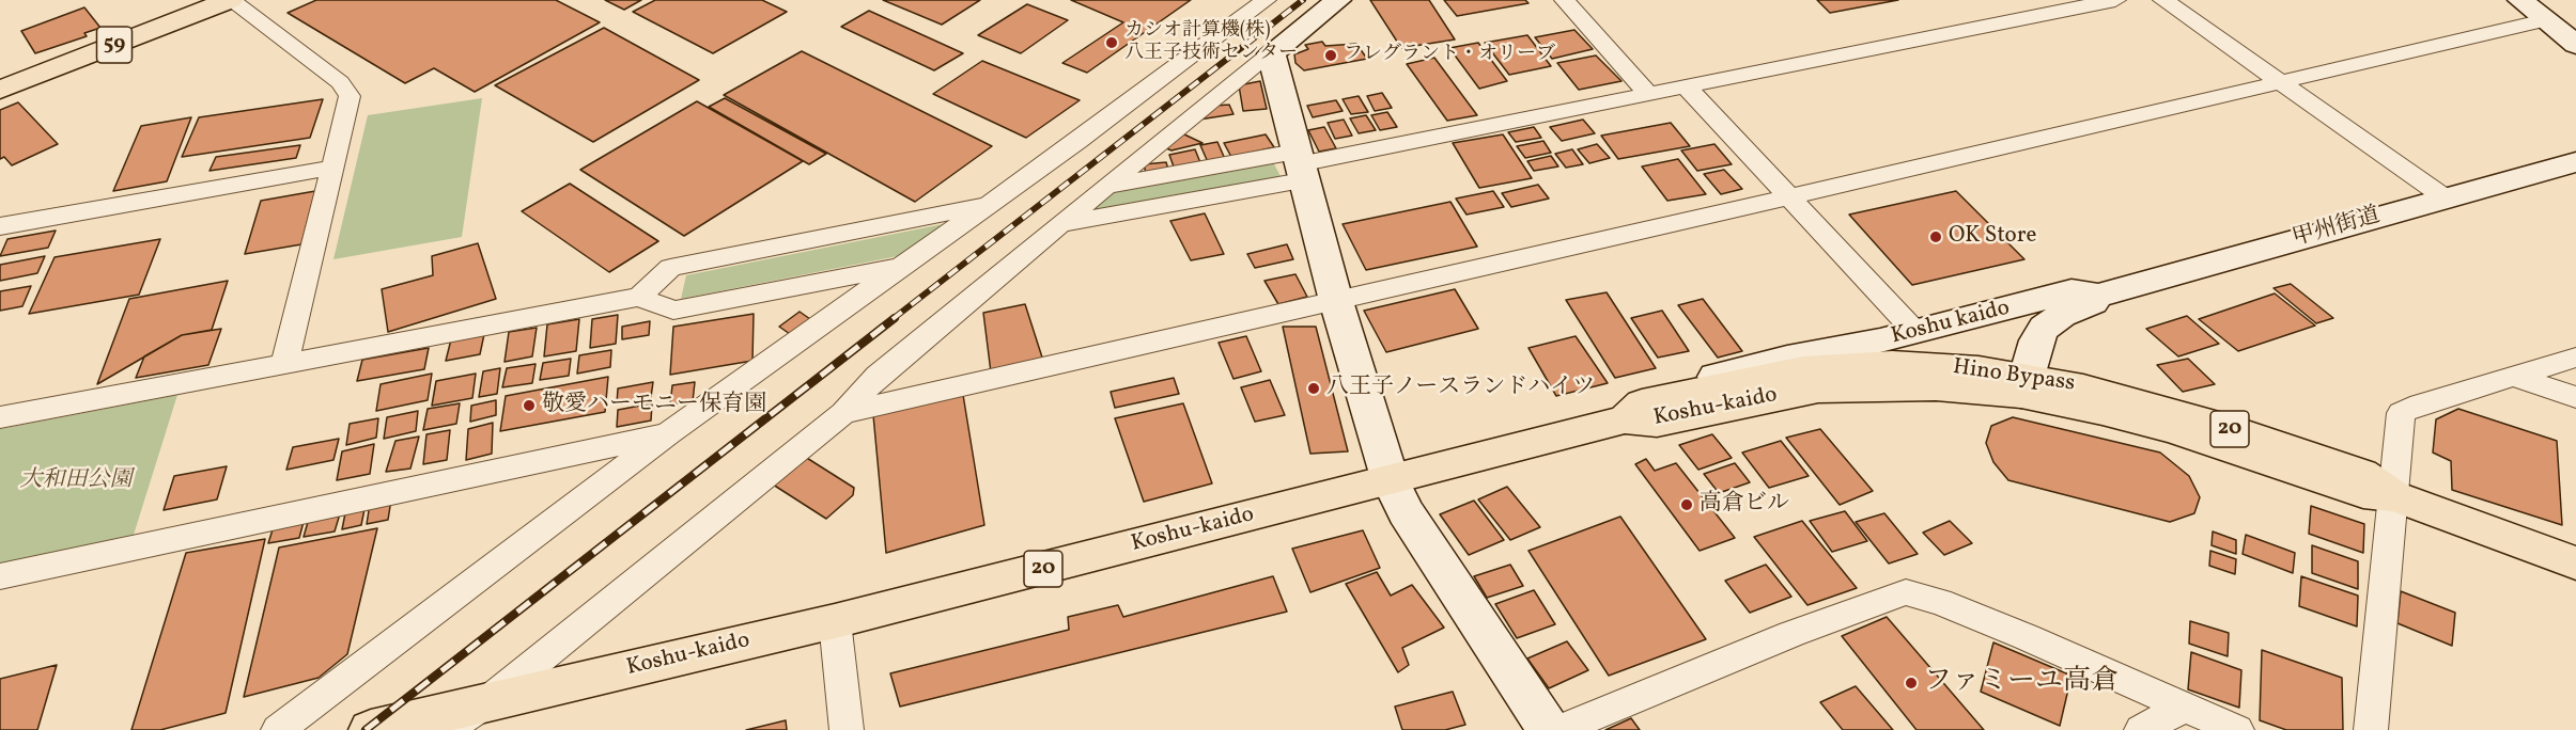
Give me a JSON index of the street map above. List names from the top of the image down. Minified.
{"streets":{"main road":["59","甲州街道","Koshu kaido","Hino Bypass","Koshu-kaido","20"]},"crossings":[["甲州街道","Koshu kaido"],["Koshu kaido","Hino Bypass"],["Koshu kaido","Koshu-kaido"],["Hino Bypass","Koshu-kaido"]],"parks":["大和田公園"],"places":["カシオ計算機(株) 八王子技術センター","フレグラント・オリーブ","OK Store","八王子ノースランドハイツ","敬愛ハーモニー保育園","高倉ビル","ファミーユ高倉"]}
